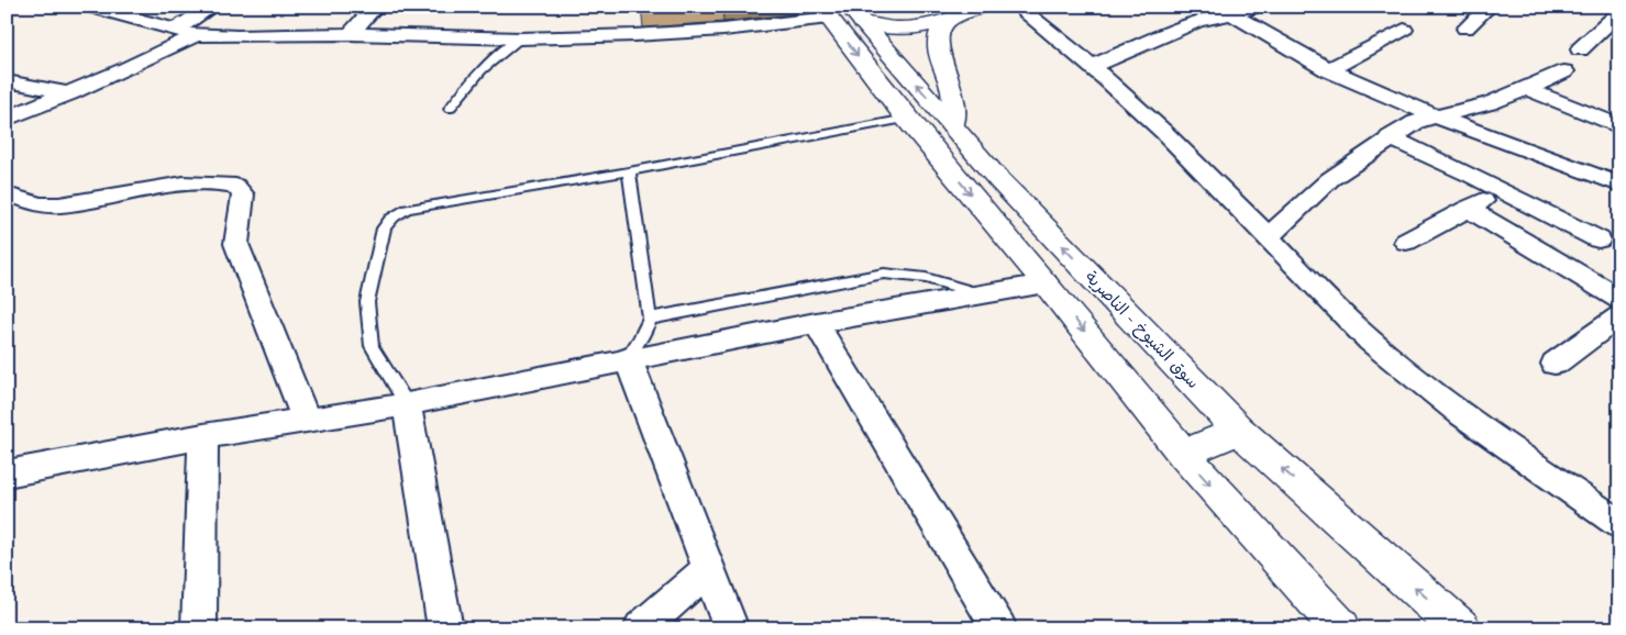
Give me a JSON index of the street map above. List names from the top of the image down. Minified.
{"streets":{"main road":["سوق الشيوخ - الناصرية"]}}
